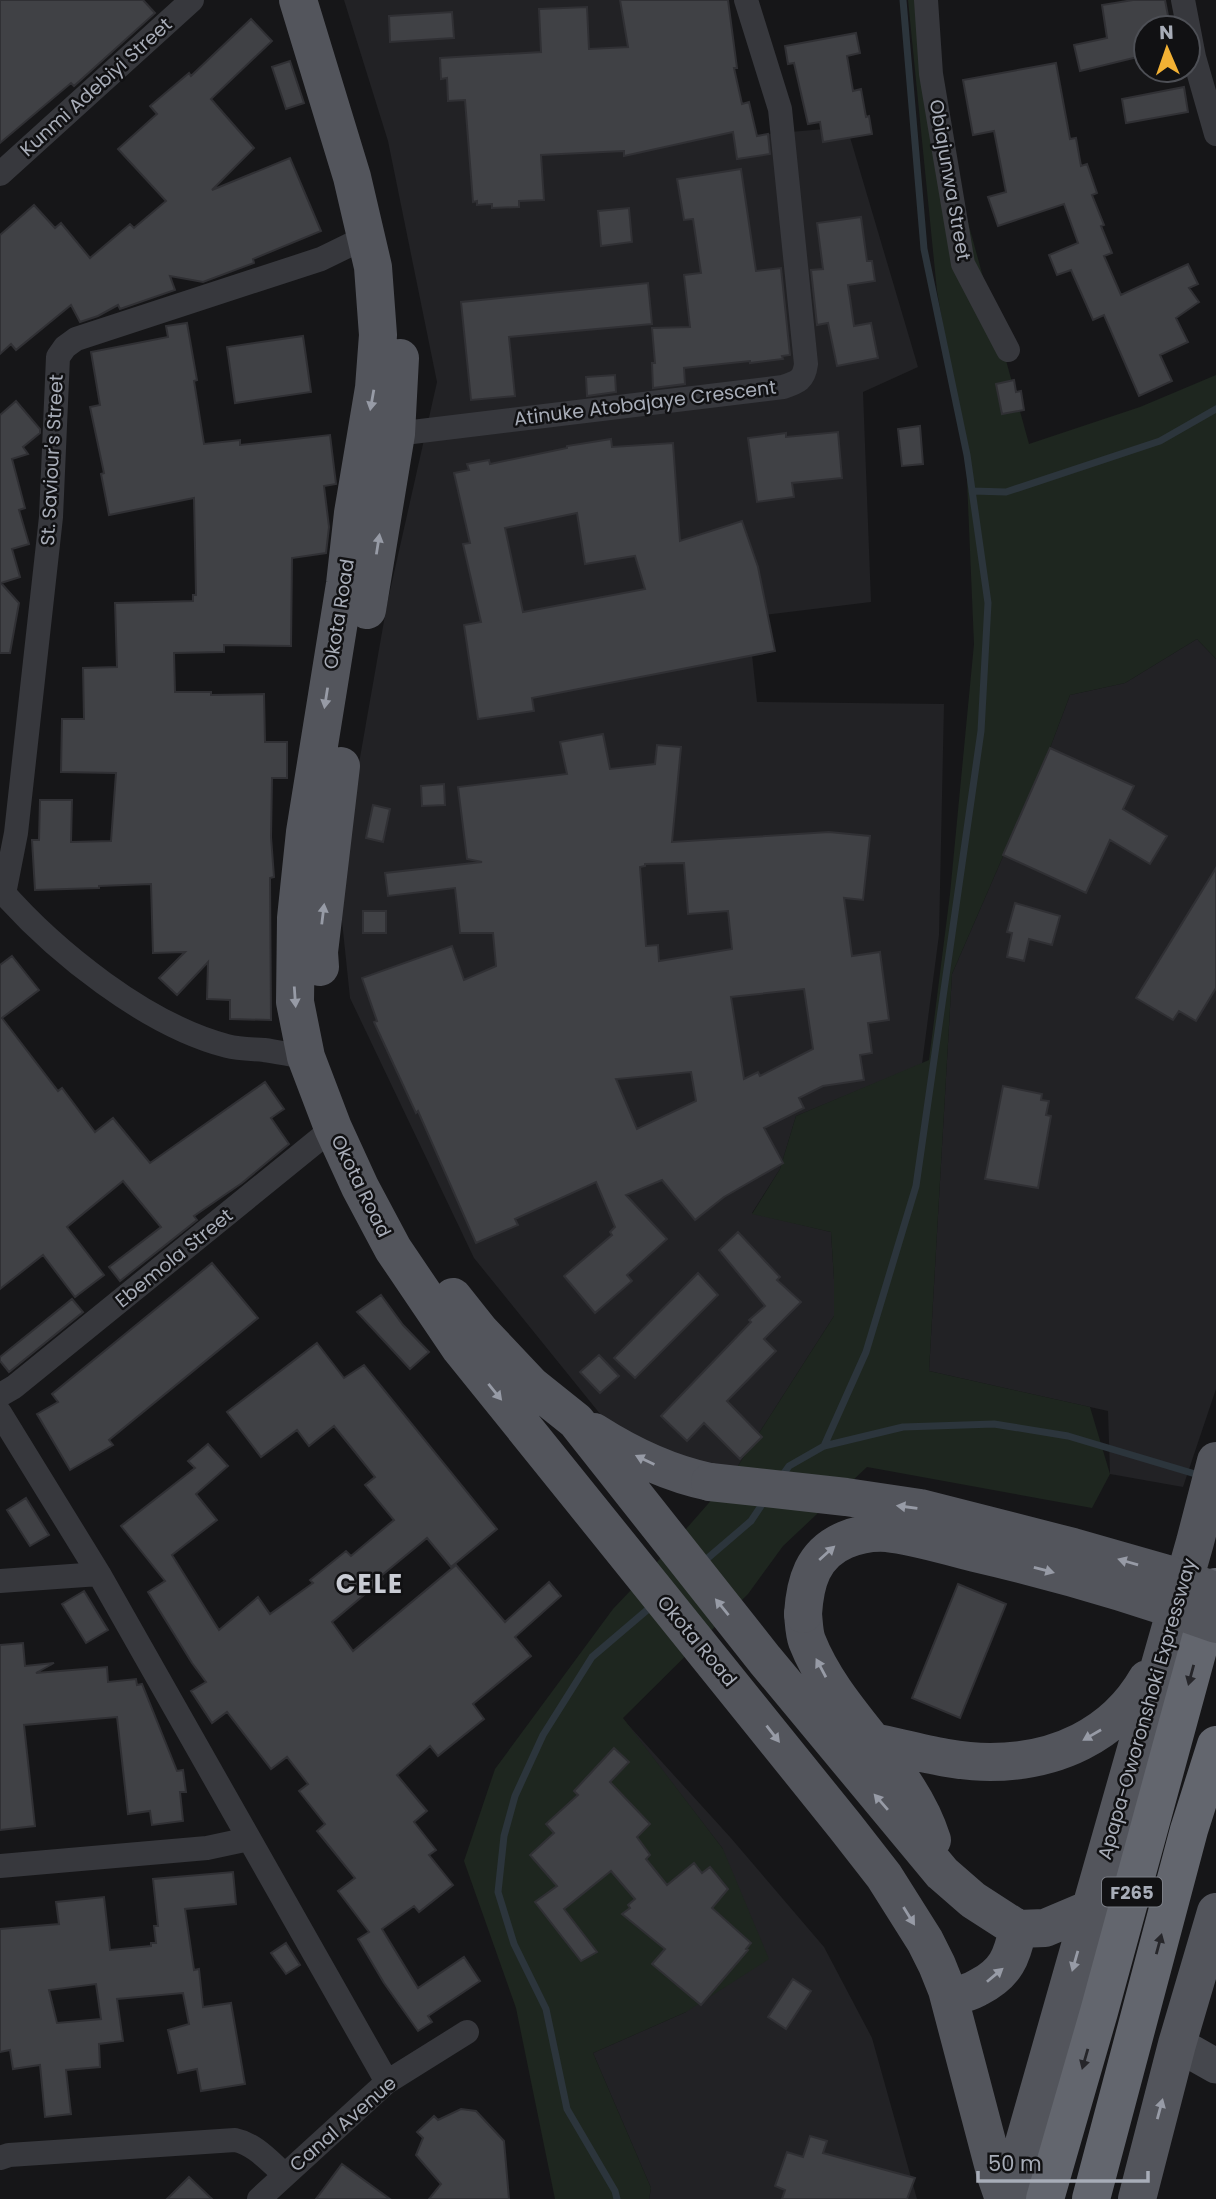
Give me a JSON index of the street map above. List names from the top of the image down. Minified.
{"streets":{"highway":["Apapa-Oworonshoki Expressway","F265"],"main road":["Okota Road"],"street":["Kunmi Adebiyi Street","Obiajunwa Street","Atinuke Atobajaye Crescent","St. Saviour's Street","Ebemola Street","Canal Avenue"]},"crossings":[["Atinuke Atobajaye Crescent","Okota Road"],["St. Saviour's Street","Okota Road"],["Okota Road","Ebemola Street"],["Okota Road","Apapa-Oworonshoki Expressway"]],"districts":["CELE"],"scale_bar":"50 m","north":"top"}
